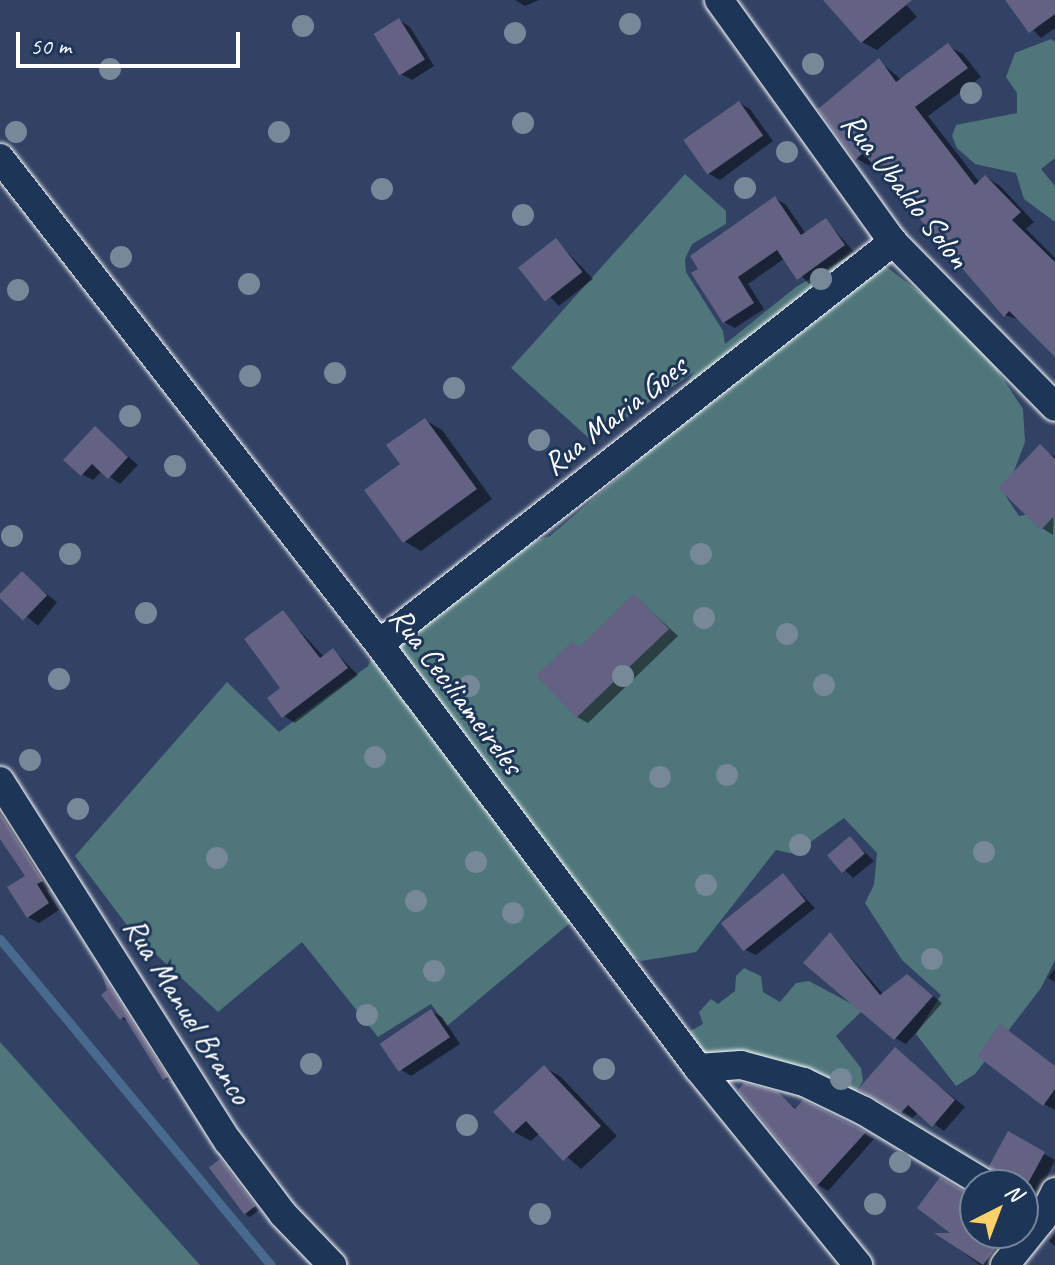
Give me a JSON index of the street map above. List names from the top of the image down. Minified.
{"streets":{"street":["Rua Ubaldo Solon","Rua Maria Goes","Rua Ceciliameireles","Rua Manuel Branco"]},"crossings":[["Rua Ubaldo Solon","Rua Maria Goes"],["Rua Maria Goes","Rua Ceciliameireles"]],"scale_bar":"50 m","north":"top right"}
